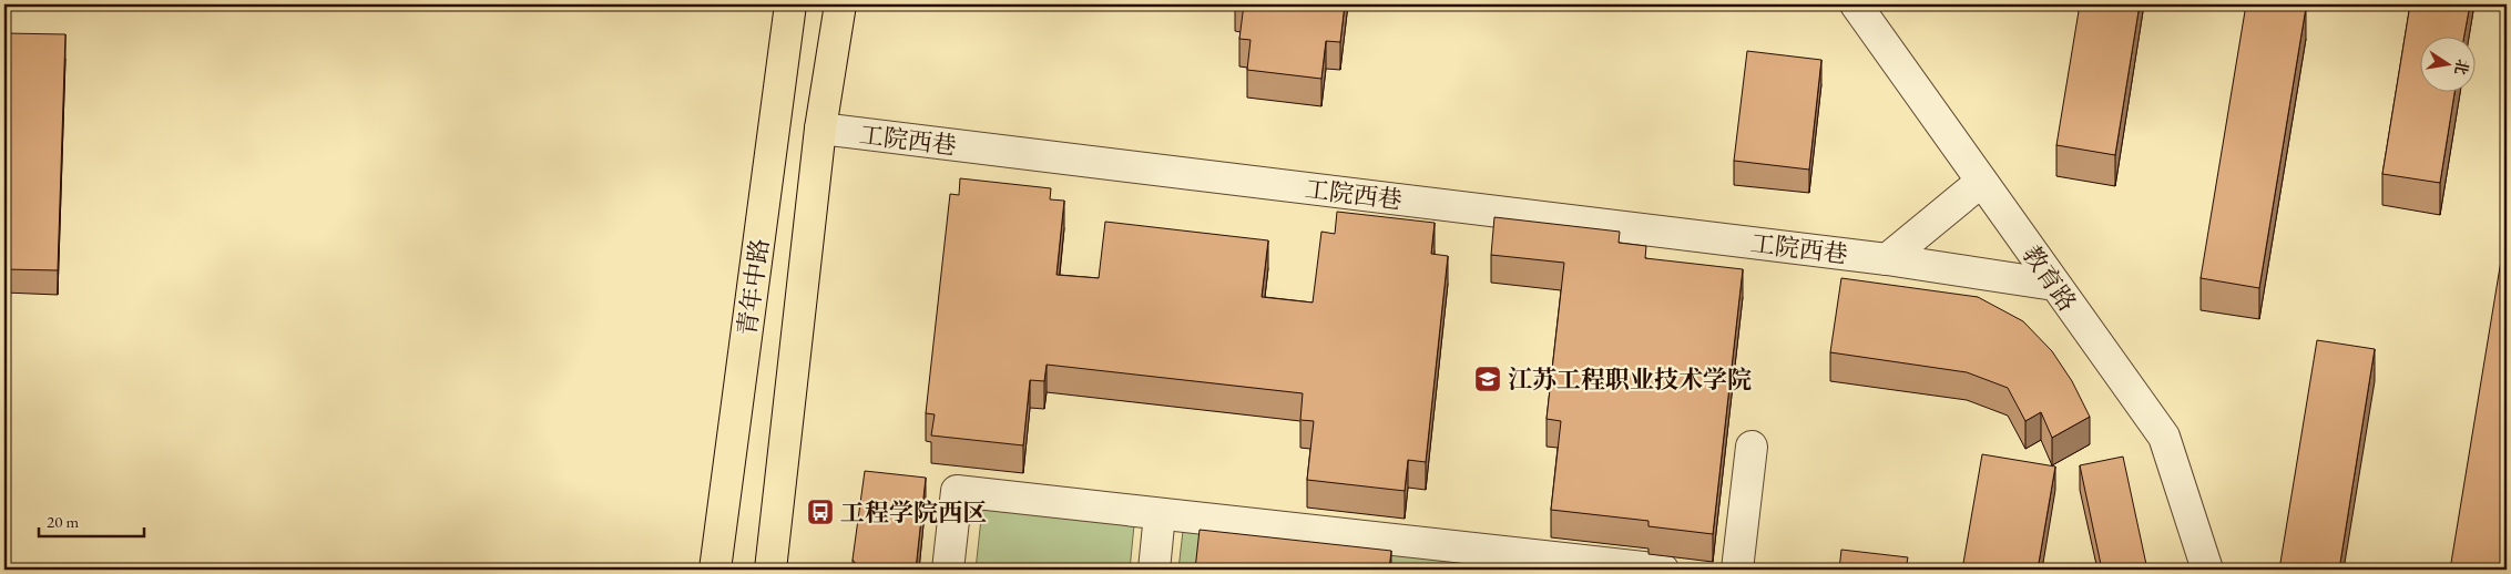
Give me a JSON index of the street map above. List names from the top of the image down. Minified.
{"streets":{"main road":["青年中路"],"street":["工院西巷","教育路"]},"crossings":[["工院西巷","教育路"],["工院西巷","青年中路"]],"places":{"school or university":["江苏工程职业技术学院"],"bus stop":["工程学院西区"]},"scale_bar":"20 m","north":"right"}
